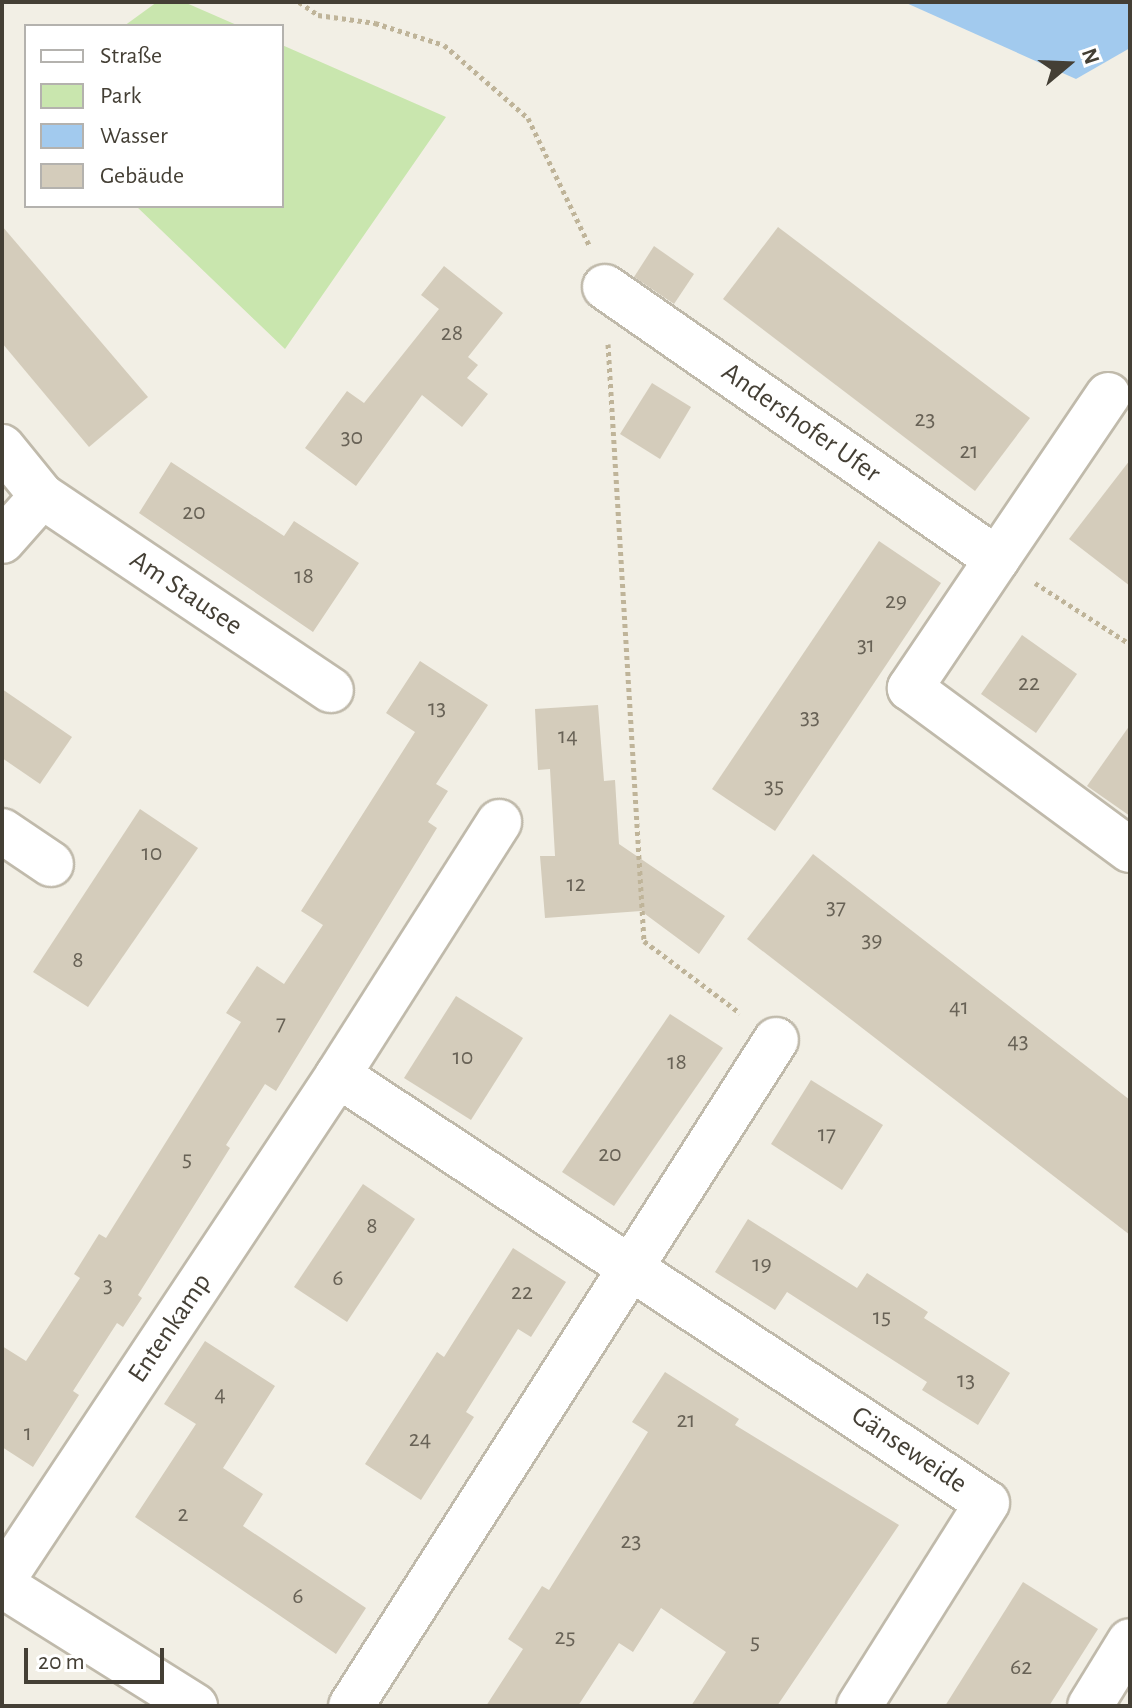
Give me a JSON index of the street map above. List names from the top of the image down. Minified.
{"streets":{"street":["Andershofer Ufer","Am Stausee","Entenkamp","Gänseweide"]},"house_numbers":["28","23","30","21","20","18","29","31","22","13","33","14","35","10","12","37","39","8","41","7","43","10","18","17","20","5","8","19","6","3","22","15","13","4","21","1","24","2","23","6","25","5","62"],"legend":["Straße","Park","Wasser","Gebäude"],"scale_bar":"20 m","north":"right"}
